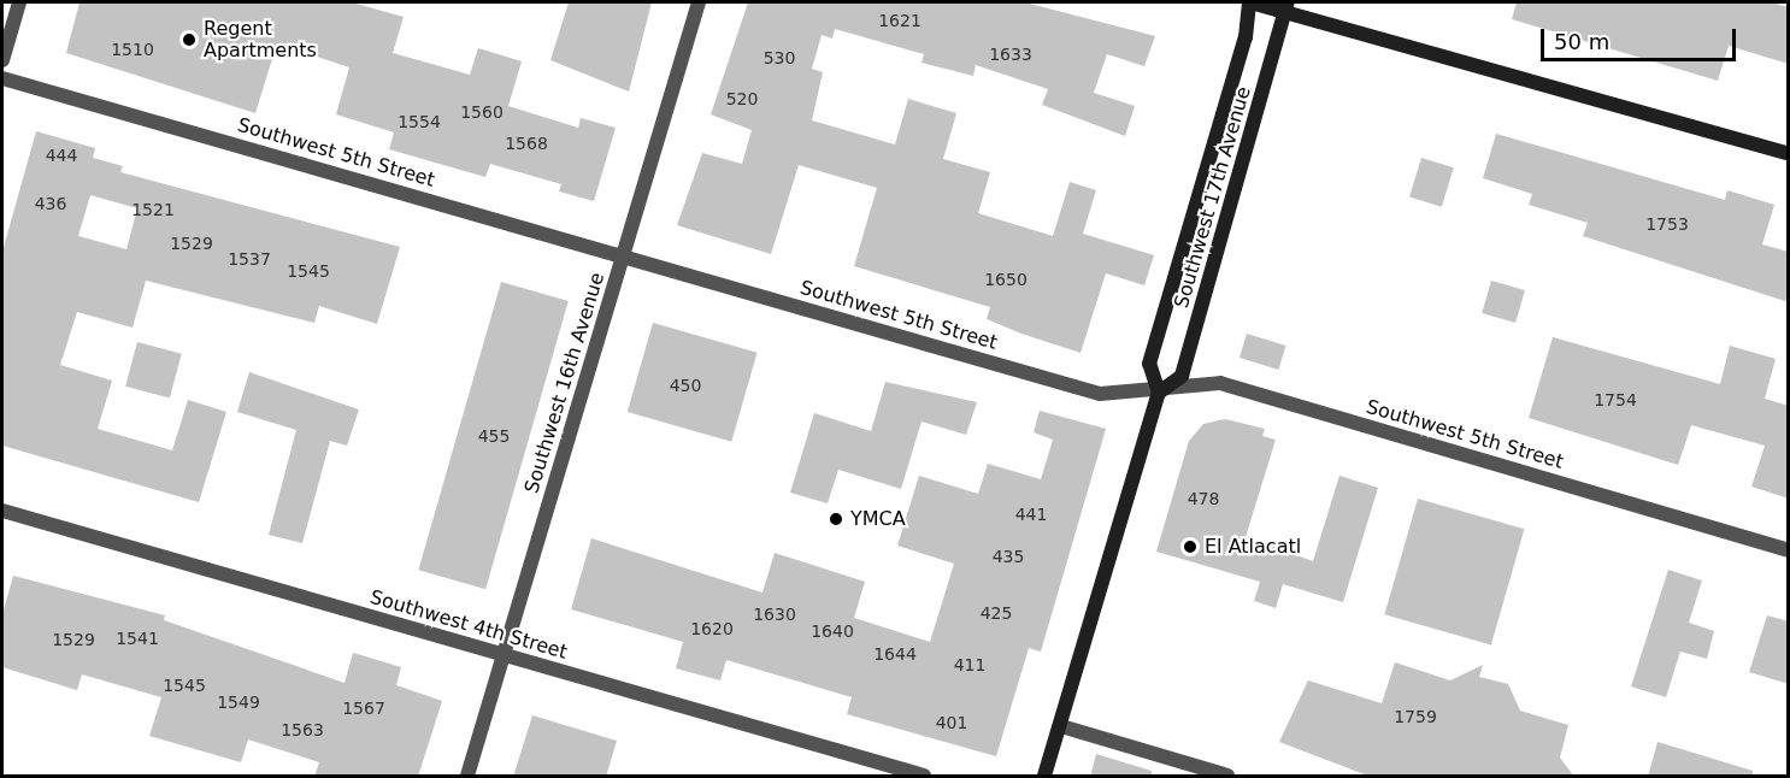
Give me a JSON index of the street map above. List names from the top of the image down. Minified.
{"streets":{"main road":["Southwest 17th Avenue"],"street":["Southwest 5th Street","Southwest 16th Avenue","Southwest 4th Street"]},"crossings":[["Southwest 5th Street","Southwest 17th Avenue"],["Southwest 5th Street","Southwest 16th Avenue"],["Southwest 16th Avenue","Southwest 4th Street"]],"places":["Regent Apartments","YMCA","El Atlacatl"],"house_numbers":["1621","1510","1633","530","520","1560","1554","1568","444","436","1521","1753","1529","1537","1545","1650","450","1754","455","478","441","435","425","1630","1620","1640","1541","1529","1644","411","1545","1549","1567","1759","401","1563"],"scale_bar":"50 m"}
